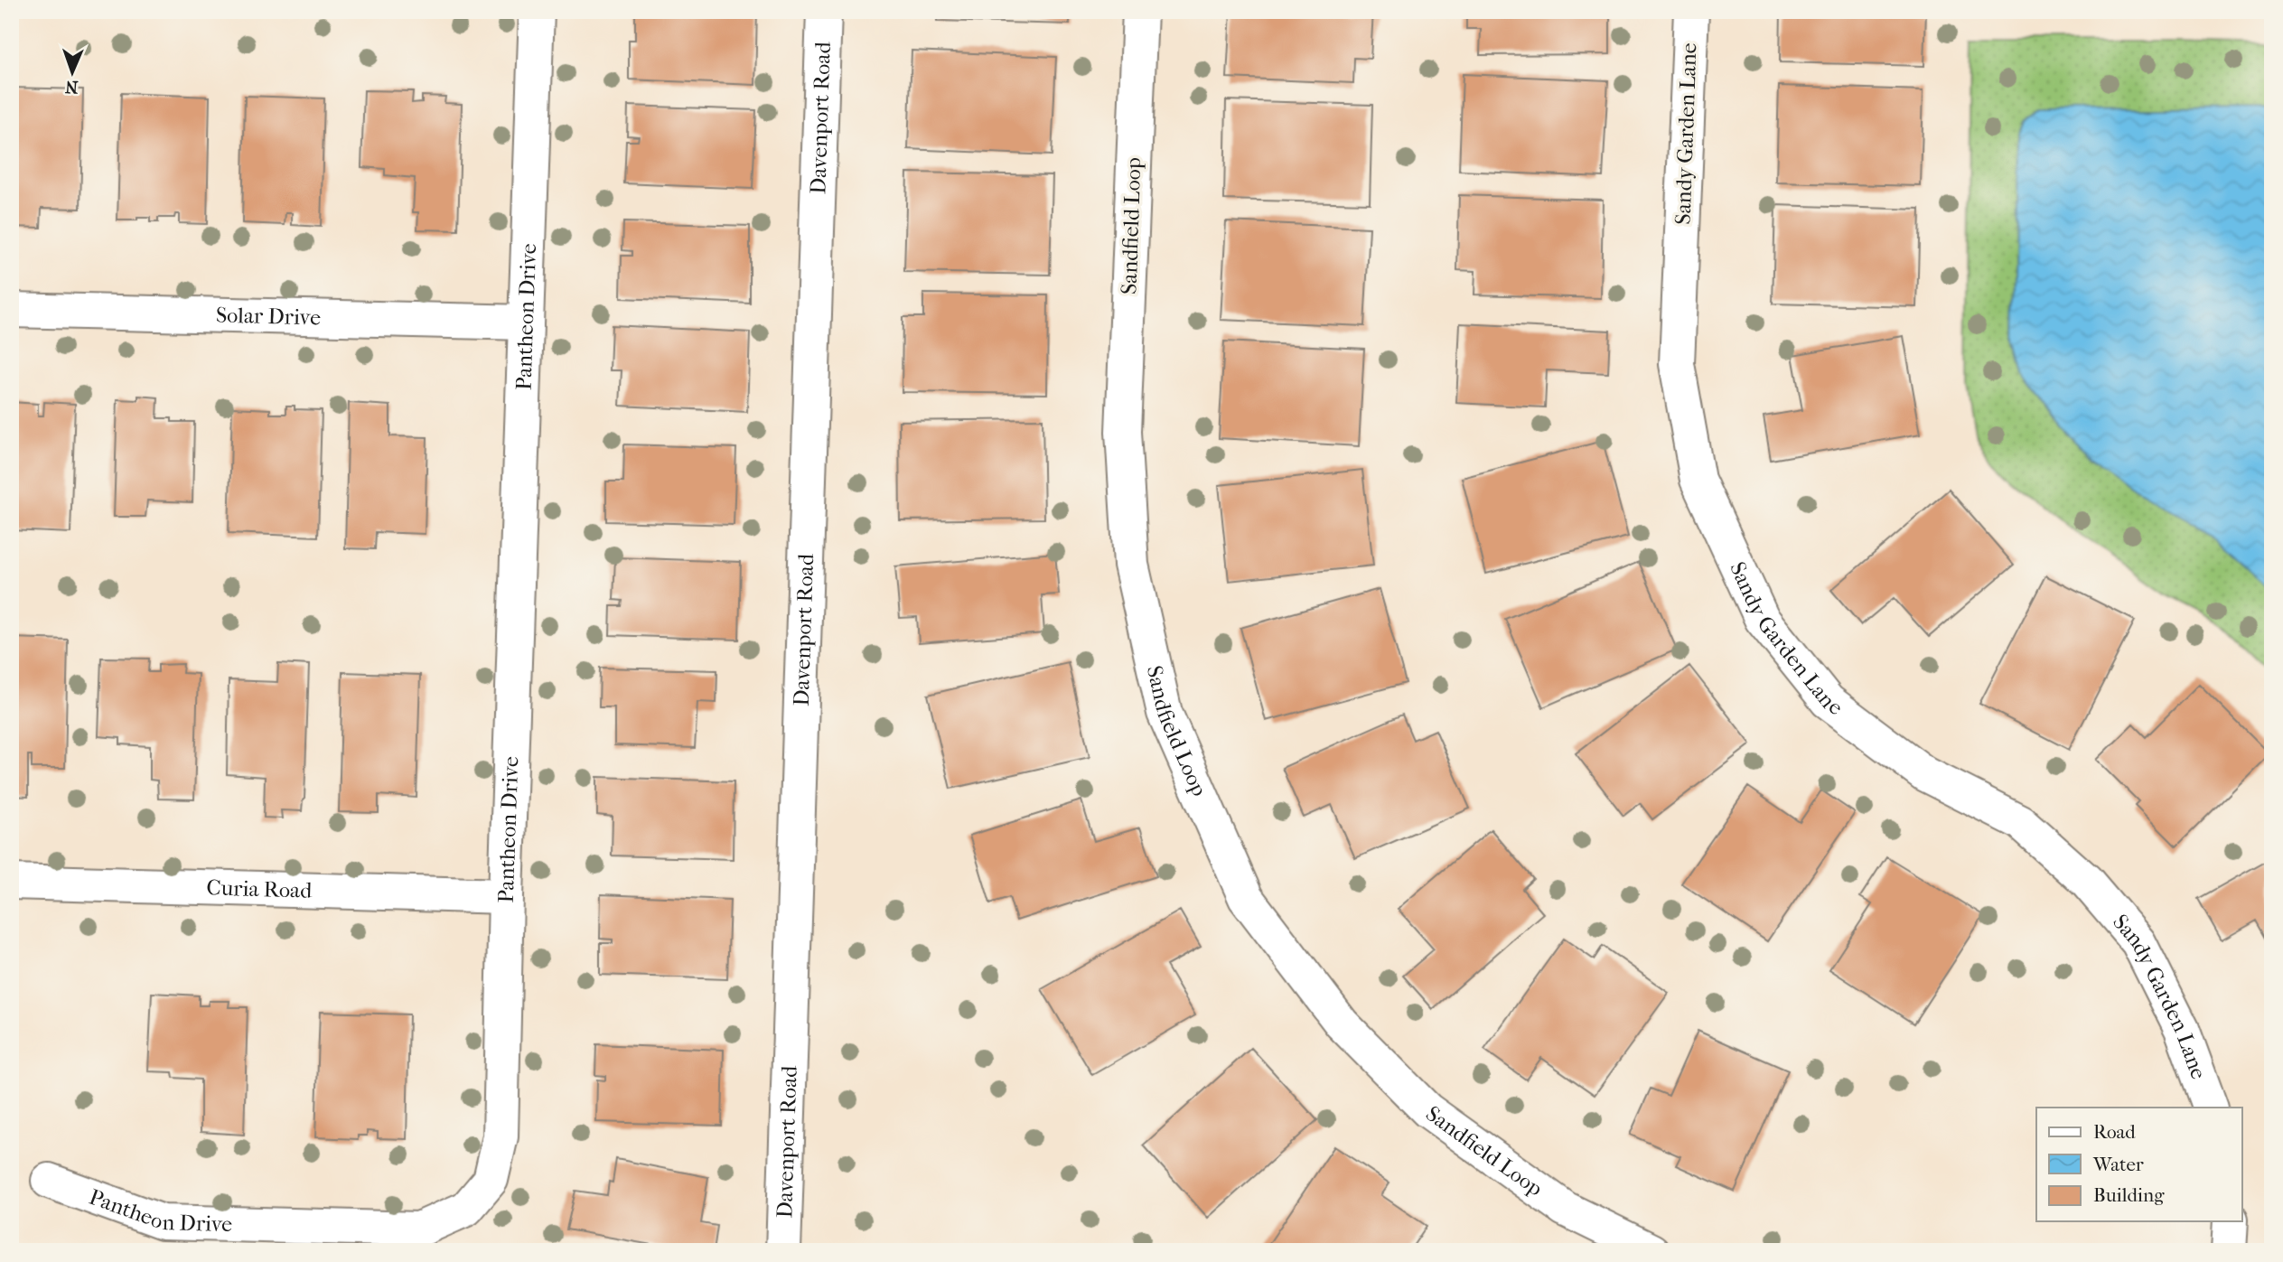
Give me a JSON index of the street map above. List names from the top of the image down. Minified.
{"streets":{"street":["Davenport Road","Sandy Garden Lane","Sandfield Loop","Solar Drive","Pantheon Drive","Curia Road"]},"crossings":[["Solar Drive","Pantheon Drive"],["Pantheon Drive","Curia Road"]],"legend":["Road","Water","Building"],"north":"bottom"}
